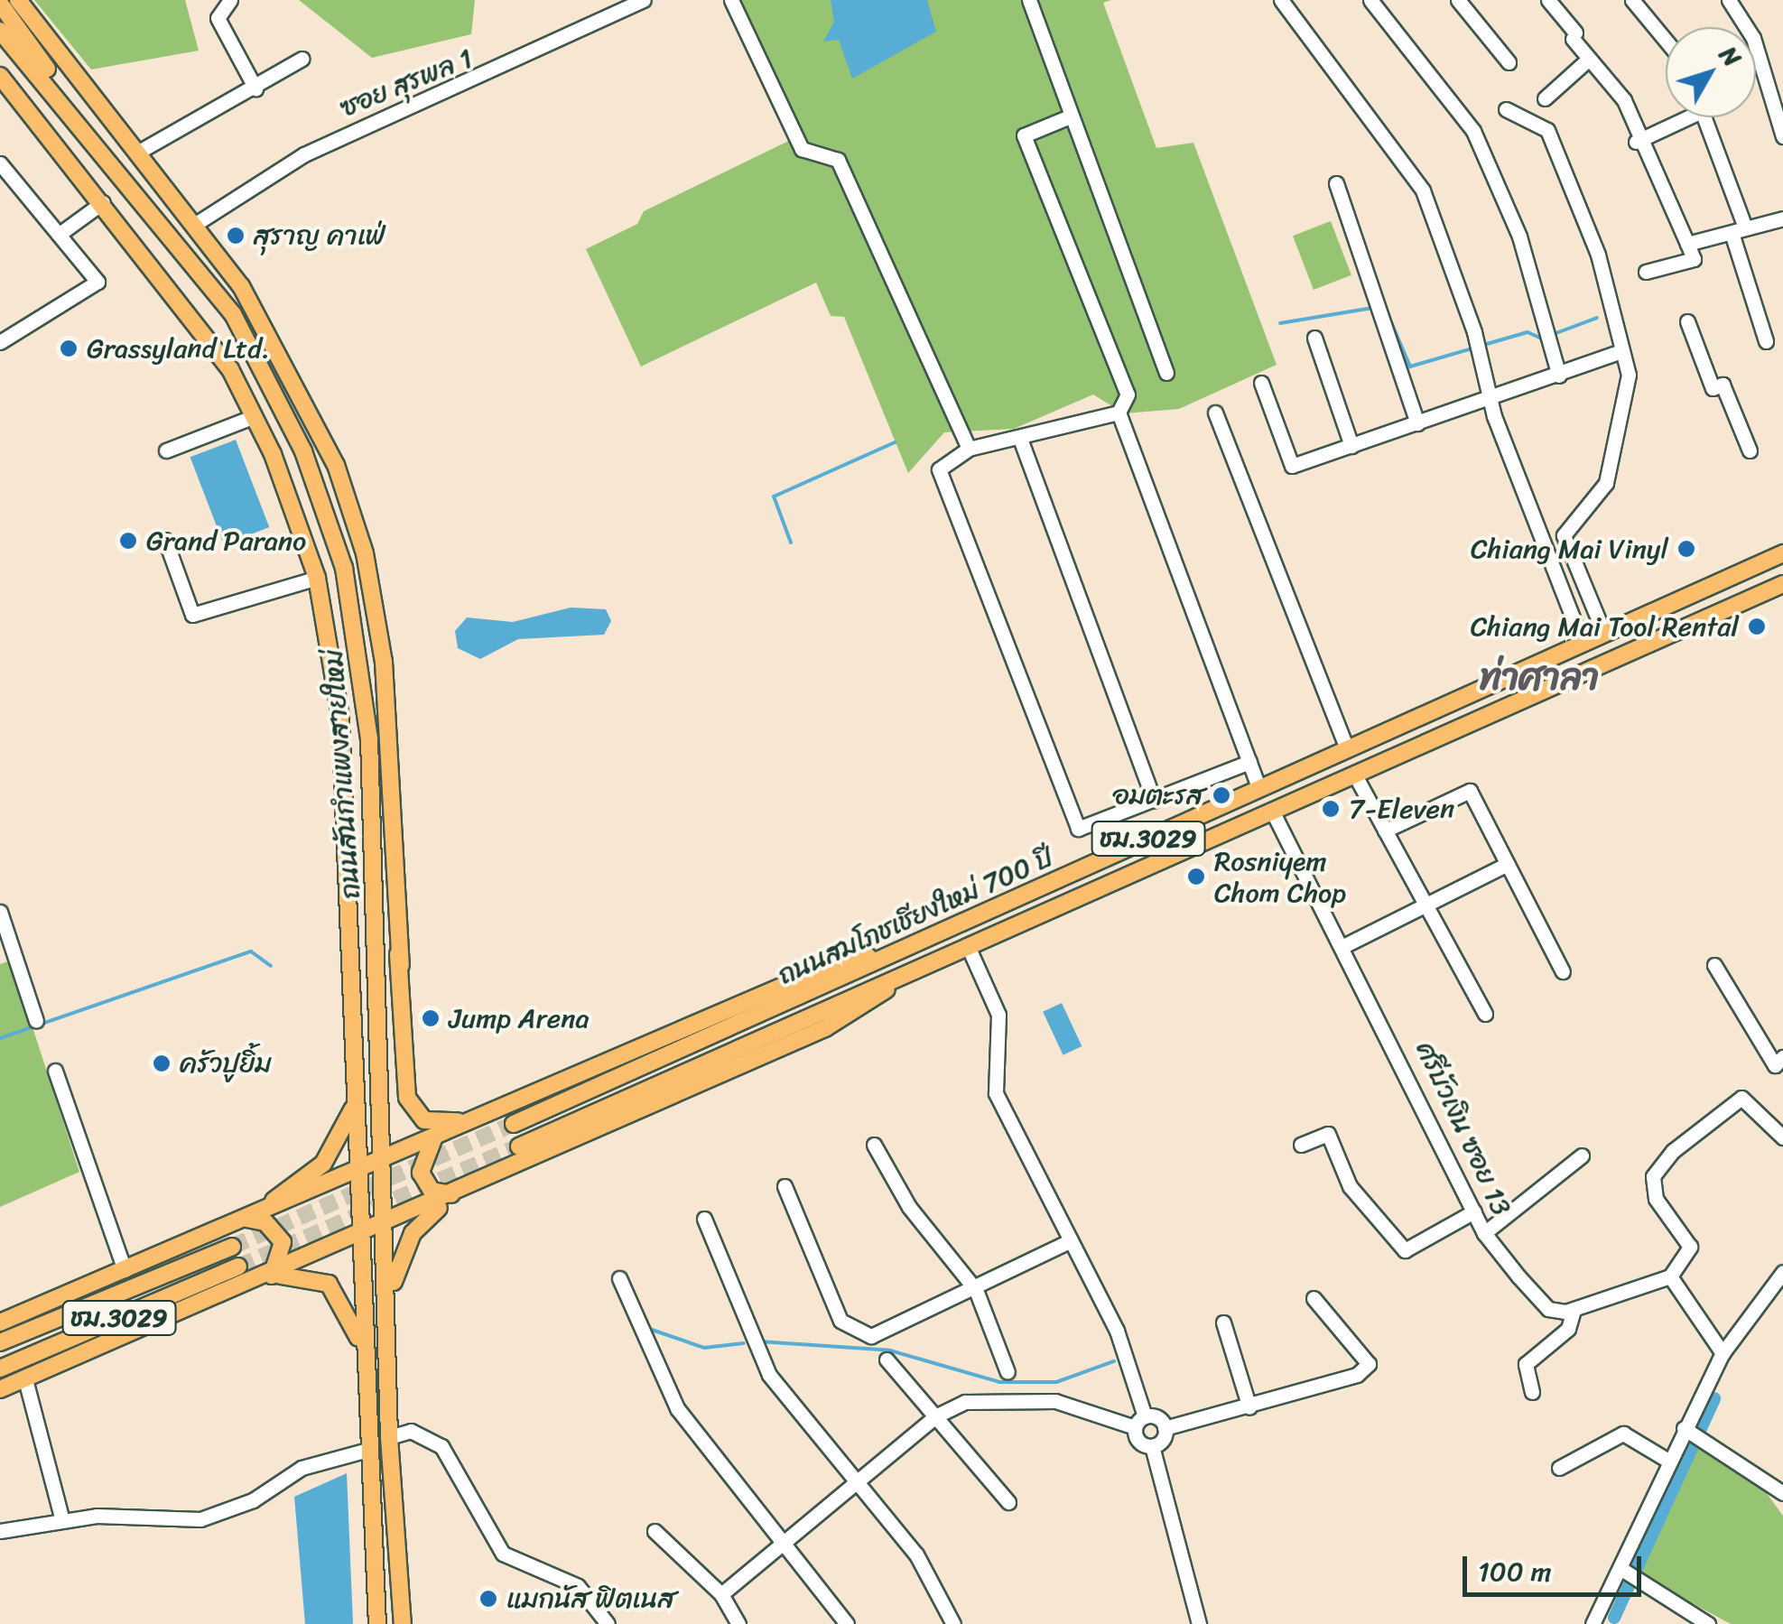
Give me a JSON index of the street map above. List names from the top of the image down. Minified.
{"streets":{"main road":["ถนนสันกำแพงสายใหม่","ชม.3029","ถนนสมโภชเชียงใหม่ 700 ปี"],"street":["ซอย สุรพล 1","ศรีบัวเงิน ซอย 13"]},"crossings":[["ถนนสมโภชเชียงใหม่ 700 ปี","ศรีบัวเงิน ซอย 13"]],"districts":["ท่าศาลา"],"places":["สุราญ คาเฟ่","Grassyland Ltd.","Grand Parano","Chiang Mai Vinyl","Chiang Mai Tool Rental","อมตะรส","7-Eleven","Rosniyem Chom Chop","Jump Arena","ครัวปูยิ้ม","แมกนัส ฟิตเนส"],"scale_bar":"100 m","north":"top right"}
